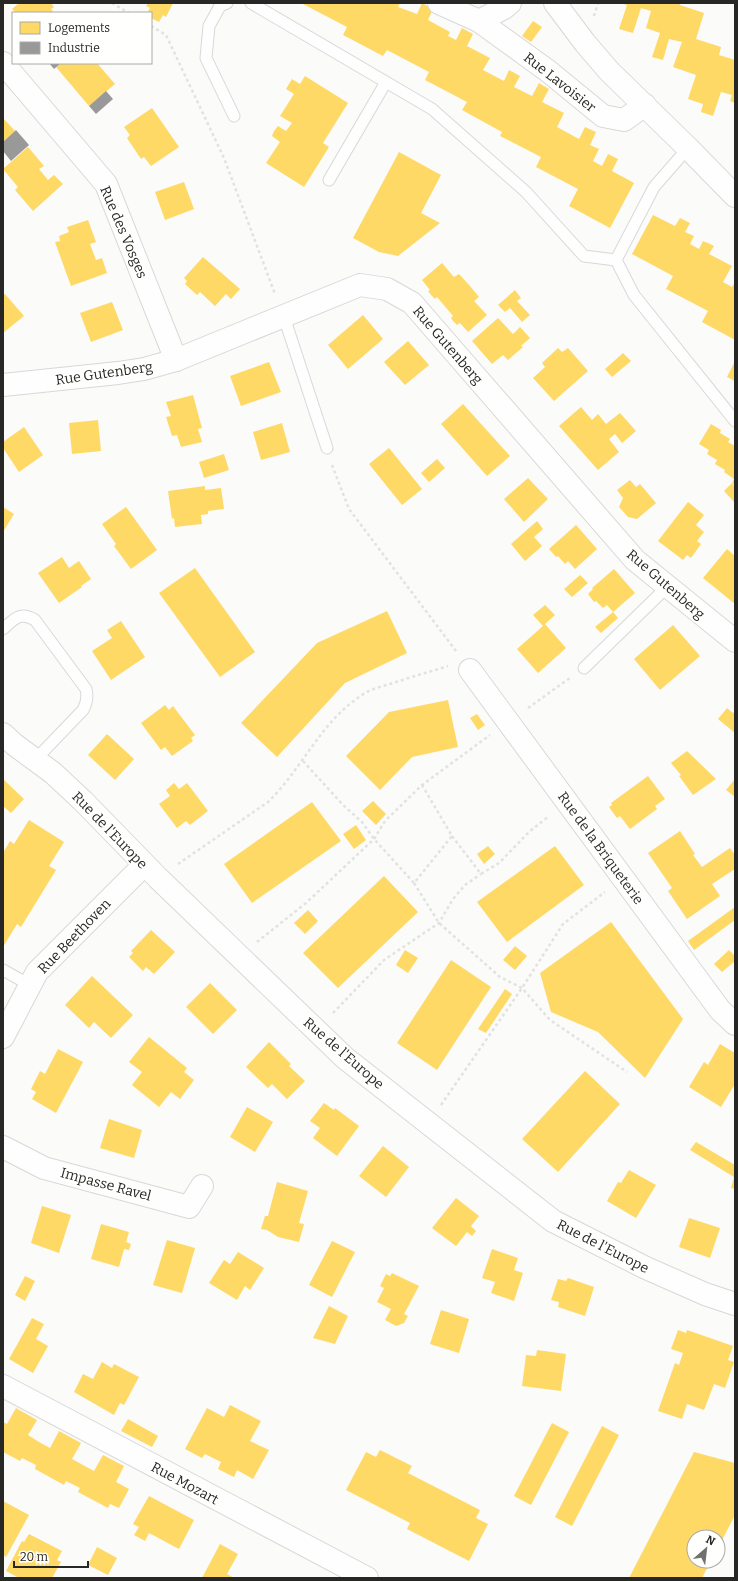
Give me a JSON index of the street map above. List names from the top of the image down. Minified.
{"streets":{"street":["Rue Lavoisier","Rue des Vosges","Rue Gutenberg","Rue de l'Europe","Rue de la Briqueterie","Rue Beethoven","Impasse Ravel","Rue Mozart"]},"crossings":[["Rue des Vosges","Rue Gutenberg"],["Rue de l'Europe","Rue Beethoven"]],"legend":["Logements","Industrie"],"scale_bar":"20 m","north":"top right"}
